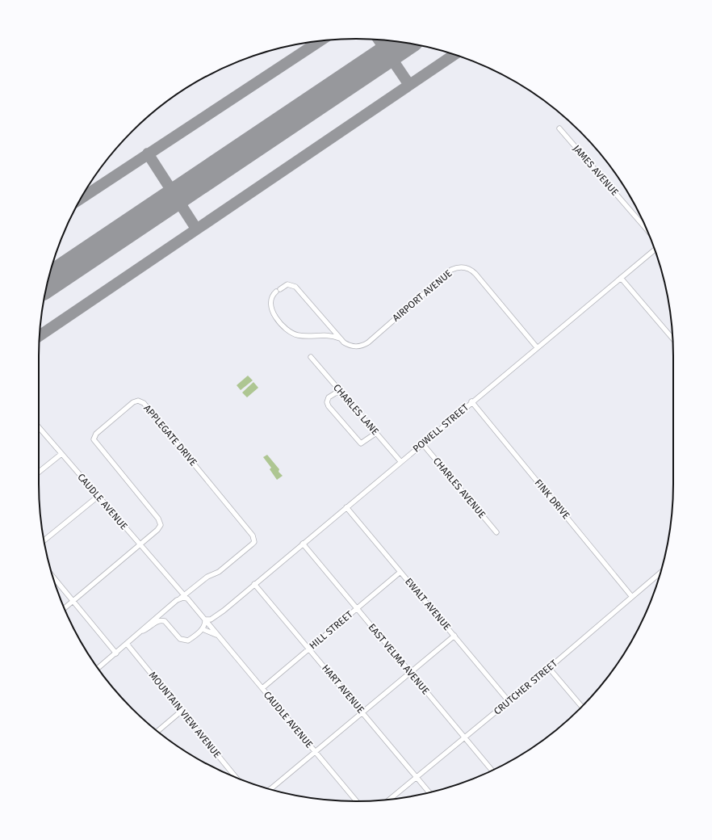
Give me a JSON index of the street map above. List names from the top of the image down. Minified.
{"streets":{"street":["JAMES AVENUE","AIRPORT AVENUE","CHARLES LANE","POWELL STREET","APPLEGATE DRIVE","CHARLES AVENUE","FINK DRIVE","CAUDLE AVENUE","EWALT AVENUE","HILL STREET","EAST VELMA AVENUE","CRUTCHER STREET","HART AVENUE","MOUNTAIN VIEW AVENUE"]},"crossings":[["AIRPORT AVENUE","POWELL STREET"],["CHARLES LANE","POWELL STREET"],["POWELL STREET","APPLEGATE DRIVE"],["POWELL STREET","CHARLES AVENUE"],["POWELL STREET","FINK DRIVE"],["POWELL STREET","CAUDLE AVENUE"],["POWELL STREET","EWALT AVENUE"],["POWELL STREET","EAST VELMA AVENUE"],["POWELL STREET","HART AVENUE"],["APPLEGATE DRIVE","CAUDLE AVENUE"],["FINK DRIVE","CRUTCHER STREET"],["CAUDLE AVENUE","HILL STREET"],["EWALT AVENUE","HILL STREET"],["EWALT AVENUE","CRUTCHER STREET"],["HILL STREET","EAST VELMA AVENUE"],["HILL STREET","HART AVENUE"],["EAST VELMA AVENUE","CRUTCHER STREET"],["CRUTCHER STREET","HART AVENUE"]]}
